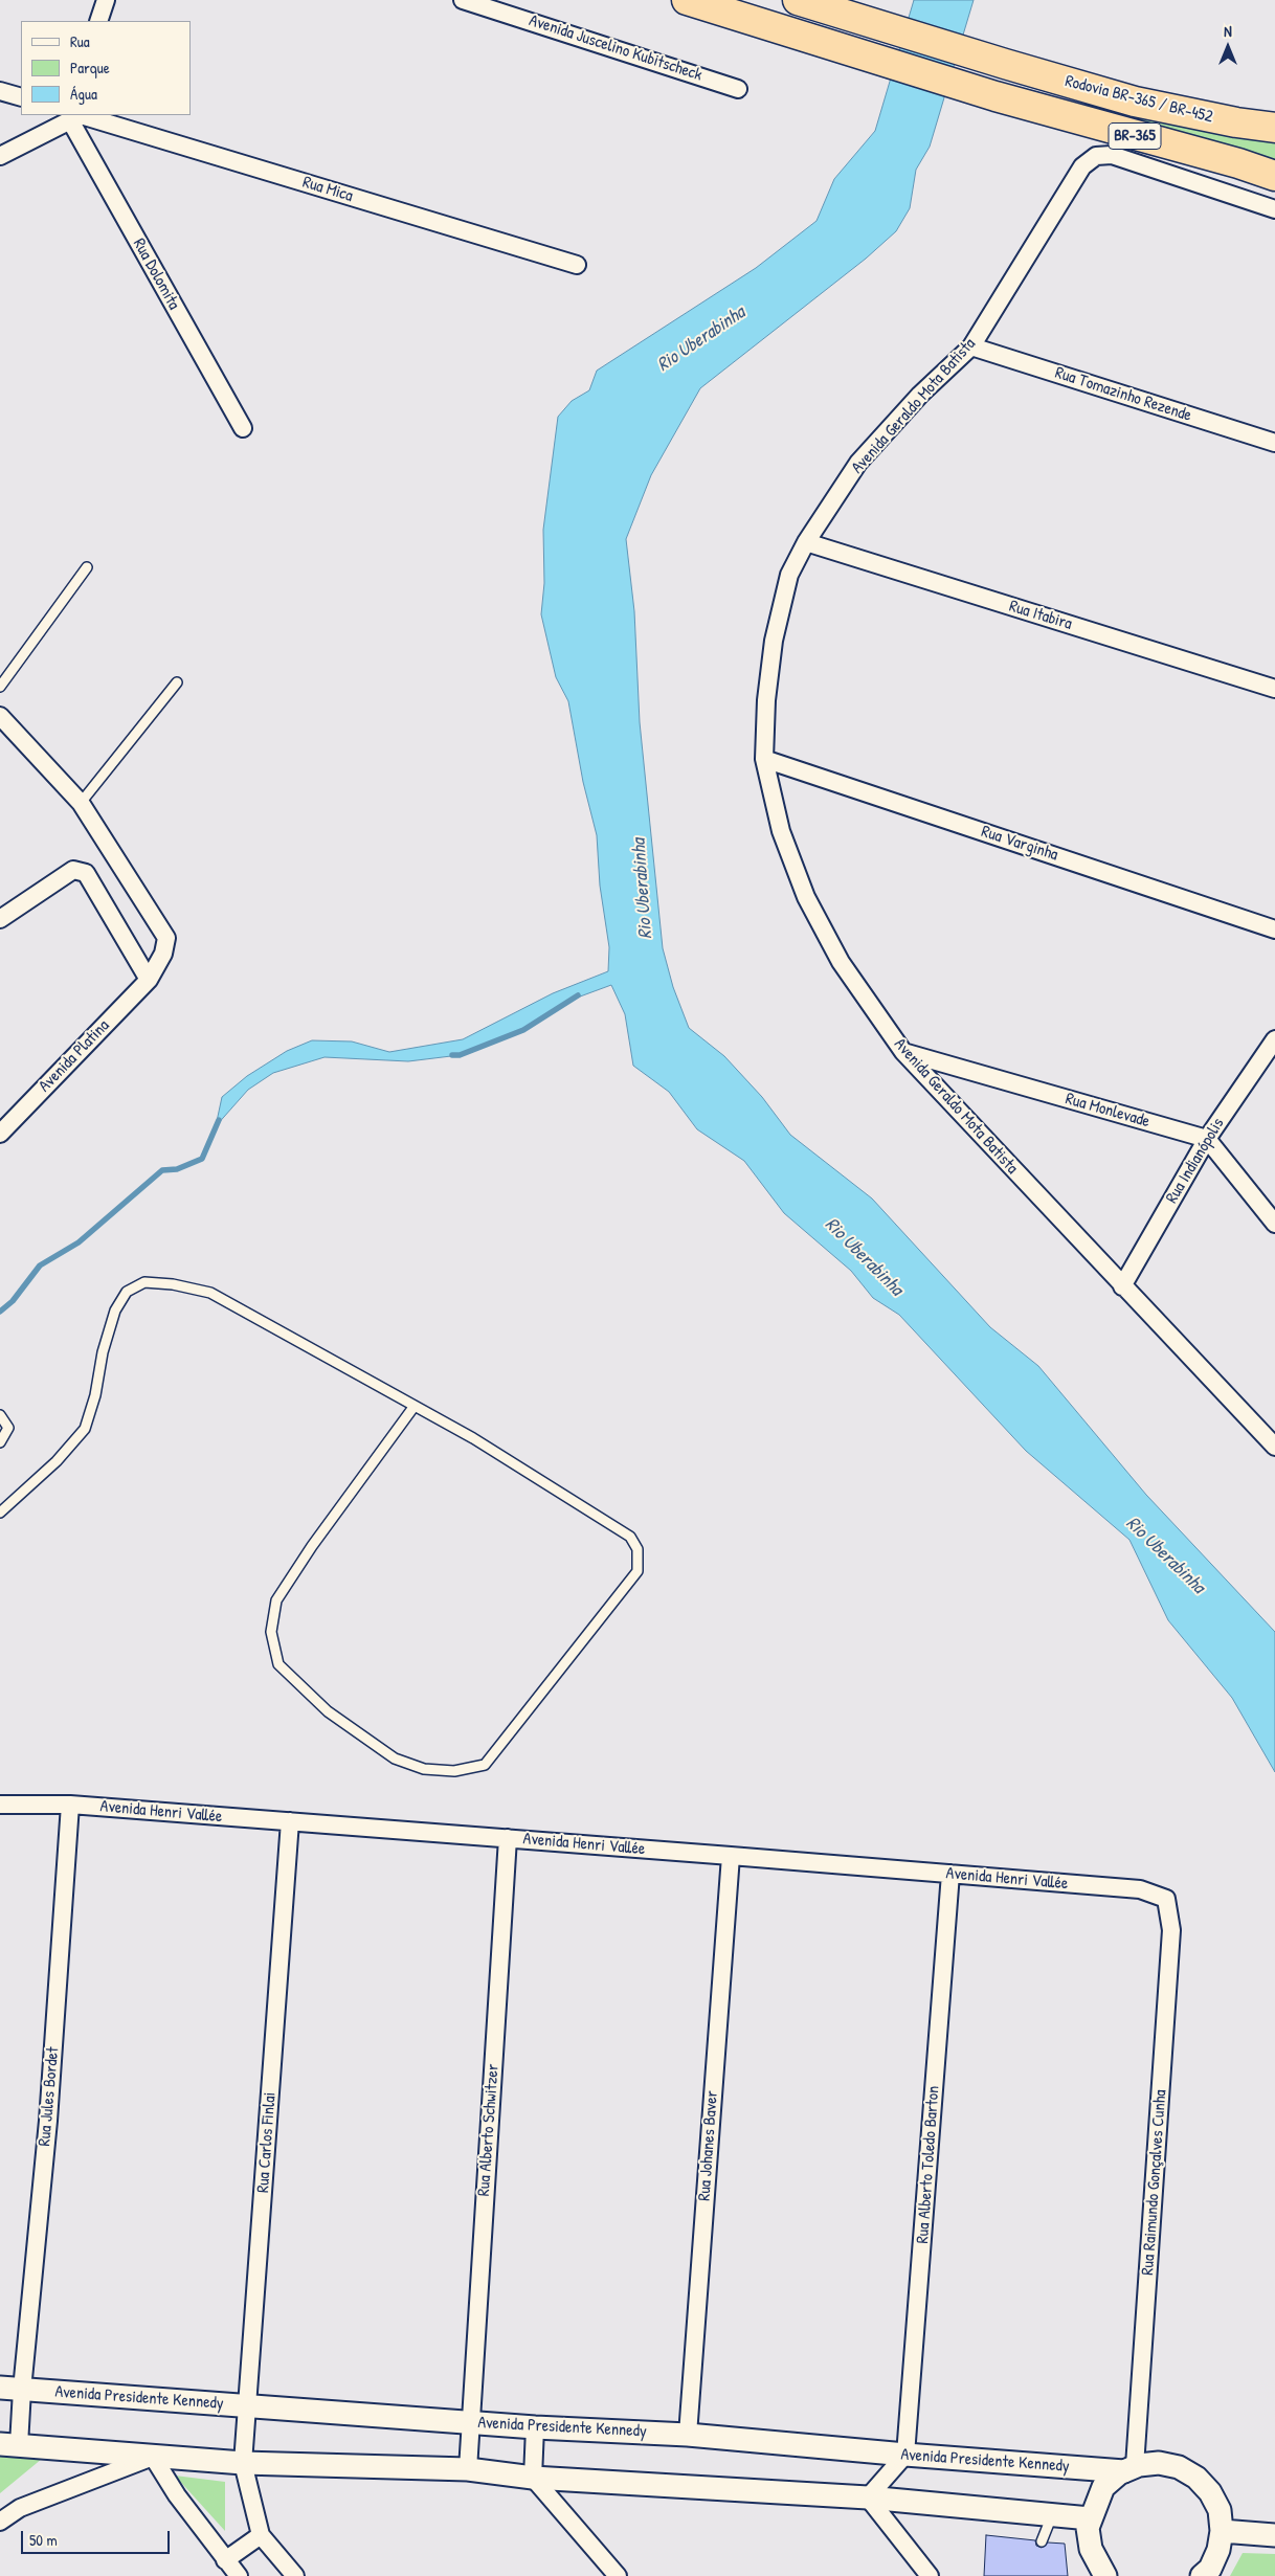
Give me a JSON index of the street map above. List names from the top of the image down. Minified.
{"streets":{"highway":["Rodovia BR-365 / BR-452","BR-365"],"street":["Avenida Juscelino Kubitscheck","Rua Mica","Rua Dolomita","Rua Tomazinho Rezende","Avenida Geraldo Mota Batista","Rua Itabira","Rua Varginha","Avenida Platina","Rua Monlevade","Rua Indianópolis","Avenida Henri Vallée","Rua Jules Bordet","Rua Alberto Schwitzer","Rua Carlos Finlai","Rua Johanes Baver","Rua Alberto Toledo Barton","Rua Raimundo Gonçalves Cunha","Avenida Presidente Kennedy"]},"crossings":[["Rua Mica","Rua Dolomita"],["Rua Tomazinho Rezende","Avenida Geraldo Mota Batista"],["Avenida Geraldo Mota Batista","Rua Itabira"],["Avenida Geraldo Mota Batista","Rua Varginha"],["Avenida Geraldo Mota Batista","Rua Monlevade"],["Avenida Geraldo Mota Batista","Rua Indianópolis"],["Rua Monlevade","Rua Indianópolis"],["Avenida Henri Vallée","Rua Jules Bordet"],["Avenida Henri Vallée","Rua Alberto Schwitzer"],["Avenida Henri Vallée","Rua Carlos Finlai"],["Avenida Henri Vallée","Rua Johanes Baver"],["Avenida Henri Vallée","Rua Alberto Toledo Barton"],["Avenida Henri Vallée","Rua Raimundo Gonçalves Cunha"],["Rua Jules Bordet","Avenida Presidente Kennedy"],["Rua Alberto Schwitzer","Avenida Presidente Kennedy"],["Rua Carlos Finlai","Avenida Presidente Kennedy"],["Rua Johanes Baver","Avenida Presidente Kennedy"],["Rua Alberto Toledo Barton","Avenida Presidente Kennedy"],["Rua Raimundo Gonçalves Cunha","Avenida Presidente Kennedy"]],"water":["Rio Uberabinha"],"legend":["Rua","Parque","Água"],"scale_bar":"50 m","north":"top"}
